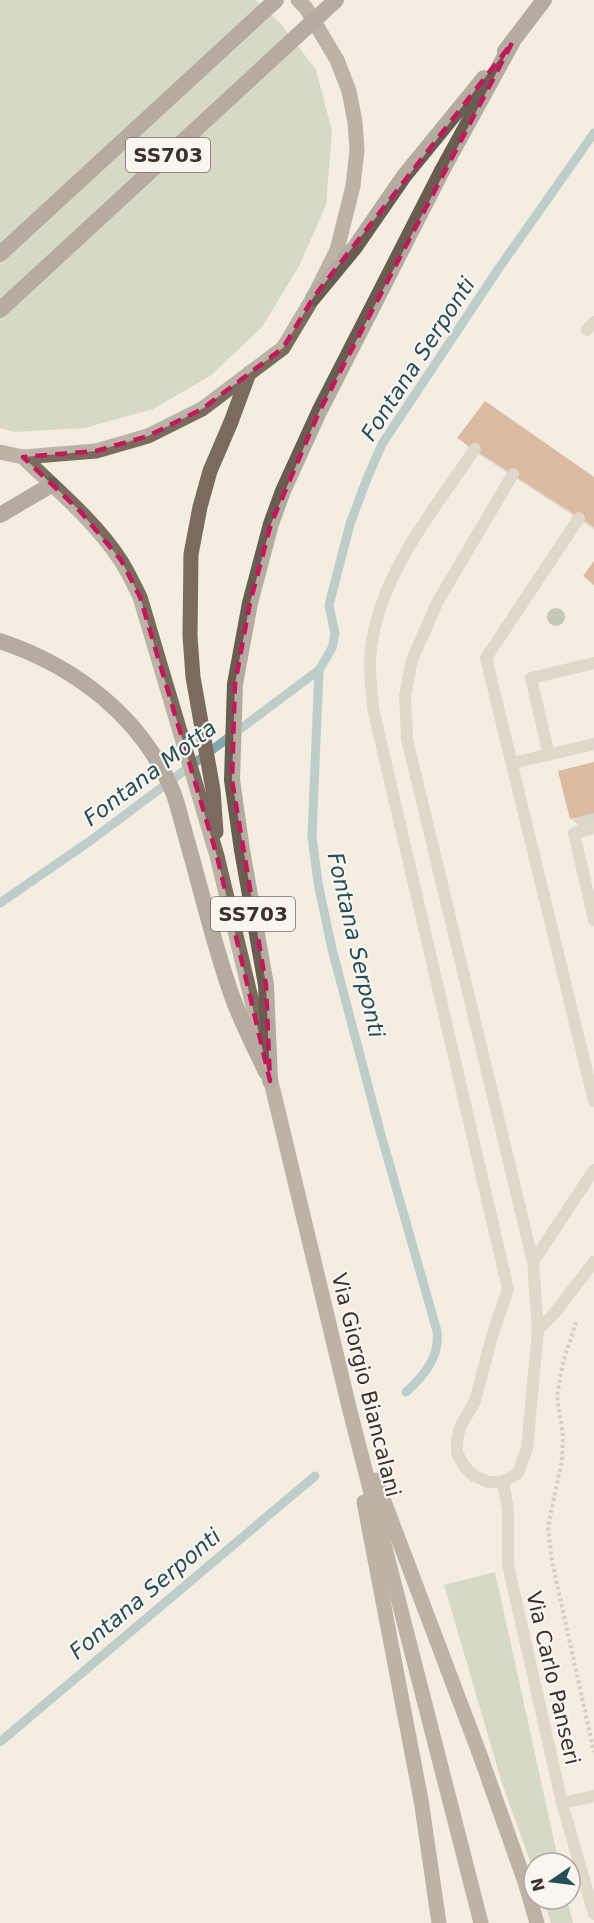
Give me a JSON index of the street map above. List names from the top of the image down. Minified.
{"streets":{"highway":["SS703"],"main road":["Via Giorgio Biancalani"],"lane":["Via Carlo Panseri"]},"crossings":[["SS703","Via Giorgio Biancalani"]],"water":["Fontana Serponti","Fontana Motta"],"north":"left"}
